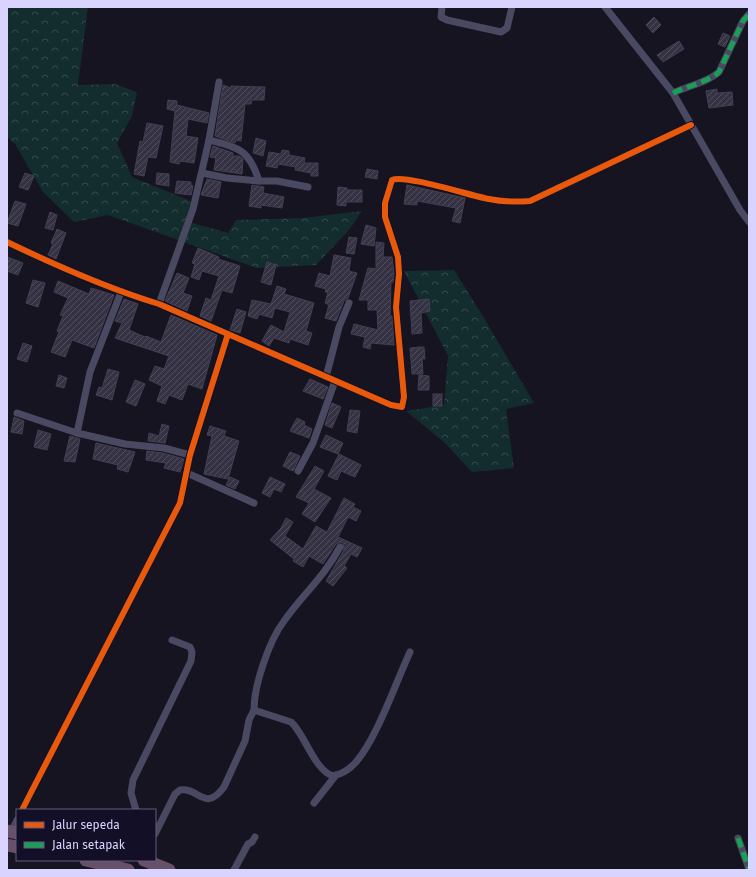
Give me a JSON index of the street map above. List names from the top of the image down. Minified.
{"legend":["Jalur sepeda","Jalan setapak"]}
